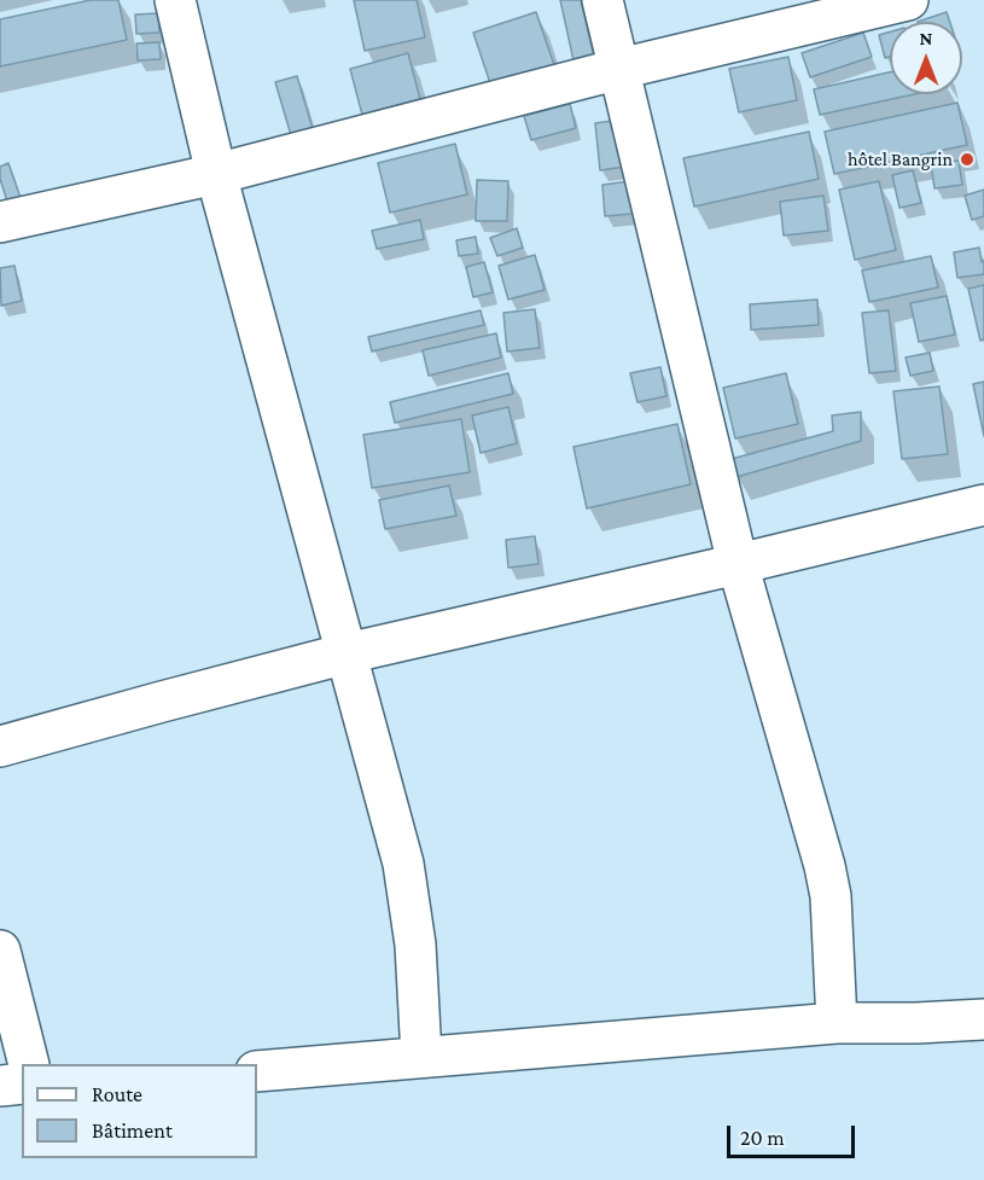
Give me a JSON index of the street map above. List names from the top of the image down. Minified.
{"places":["hôtel Bangrin"],"legend":["Route","Bâtiment"],"scale_bar":"20 m","north":"top"}
